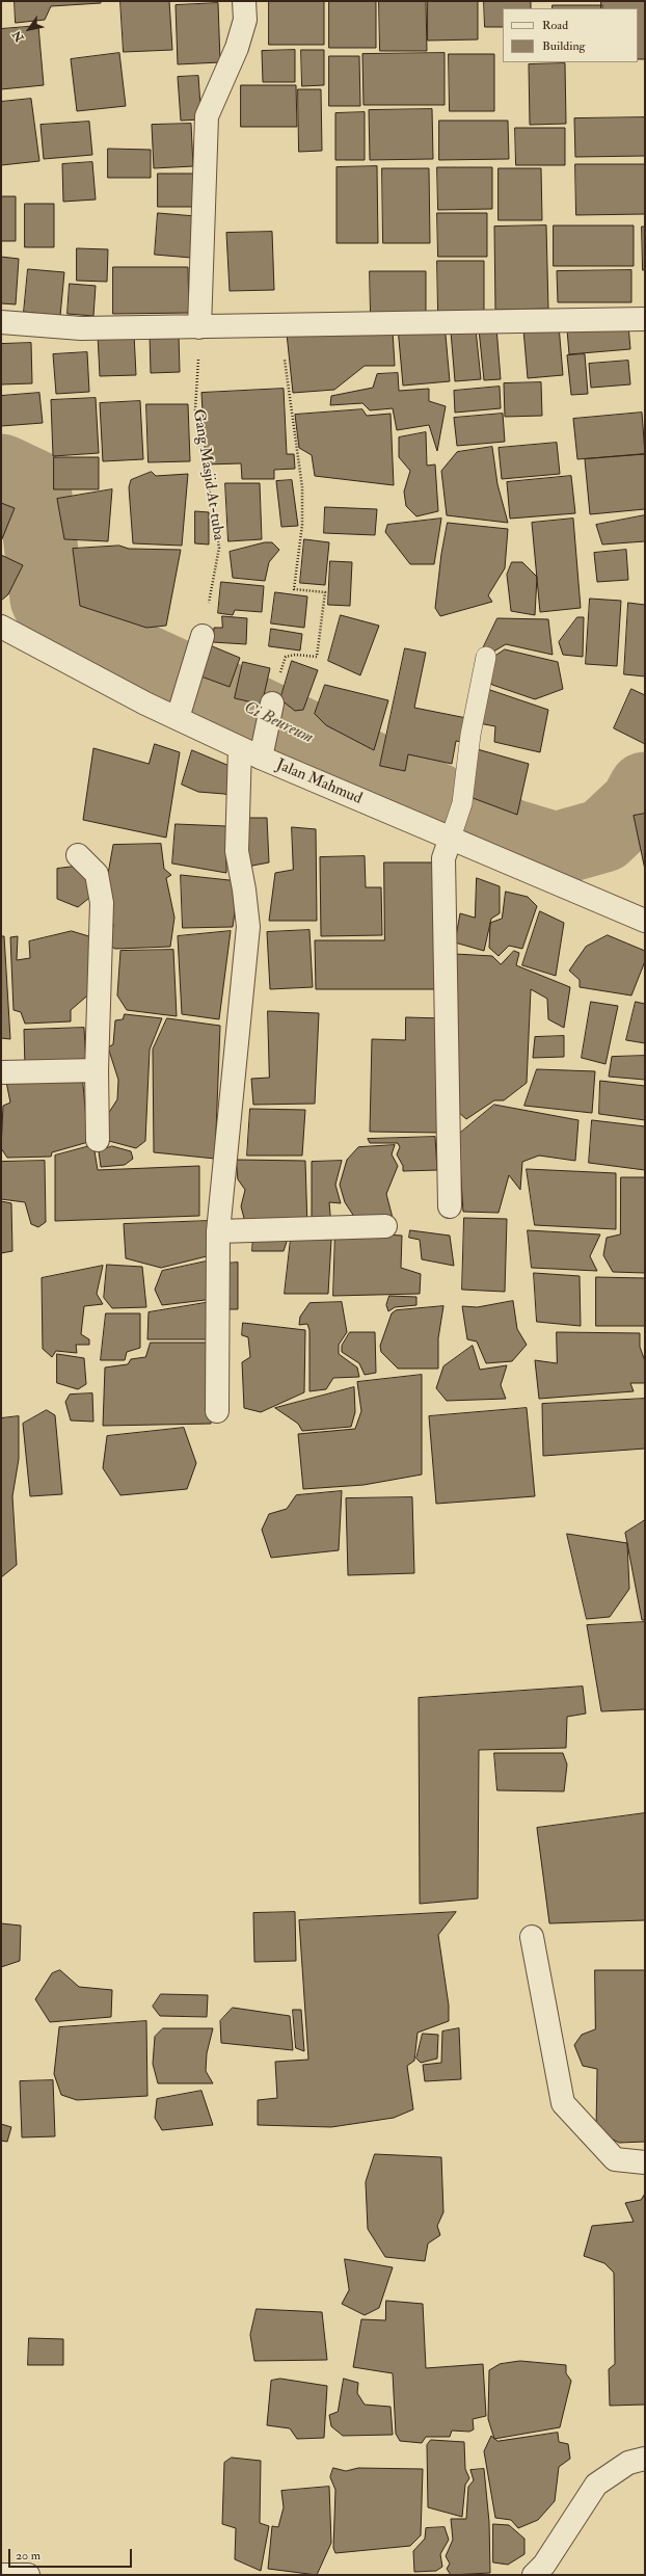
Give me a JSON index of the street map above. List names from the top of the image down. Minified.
{"streets":{"street":["Jalan Mahmud"],"path":["Gang Masjid At-tuba"]},"water":["Ci Beureum"],"legend":["Road","Building"],"scale_bar":"20 m","north":"bottom left"}
